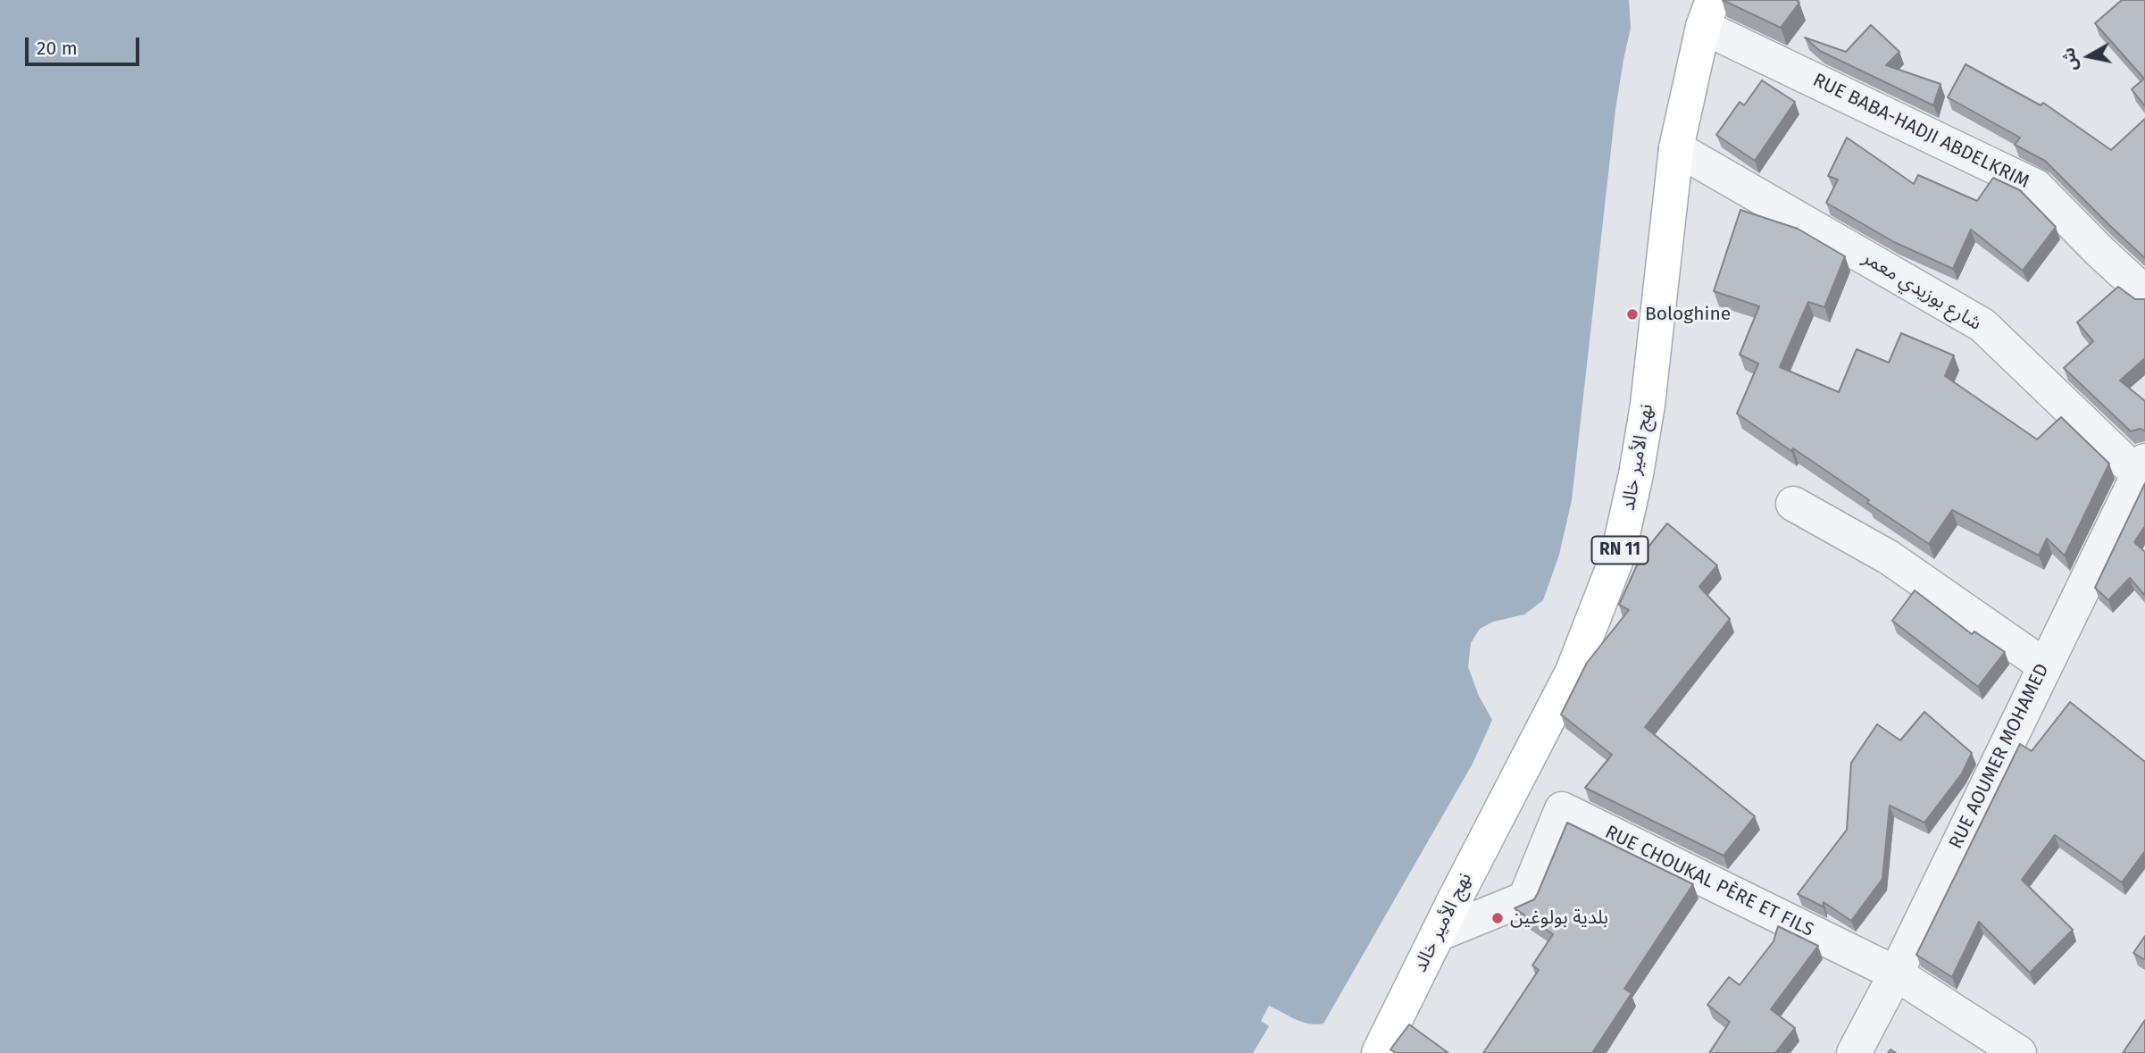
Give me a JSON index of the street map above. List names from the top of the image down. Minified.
{"streets":{"main road":["نهج الأمير خالد","RN 11"],"street":["RUE BABA-HADJI ABDELKRIM","شارع بوزيدي معمر","RUE AOUMER MOHAMED","RUE CHOUKAL PÈRE ET FILS"]},"crossings":[["RUE BABA-HADJI ABDELKRIM","نهج الأمير خالد"],["شارع بوزيدي معمر","نهج الأمير خالد"],["شارع بوزيدي معمر","RUE AOUMER MOHAMED"],["نهج الأمير خالد","RUE CHOUKAL PÈRE ET FILS"],["RUE AOUMER MOHAMED","RUE CHOUKAL PÈRE ET FILS"]],"places":["Bologhine","بلدية بولوغين"],"scale_bar":"20 m","north":"left"}
